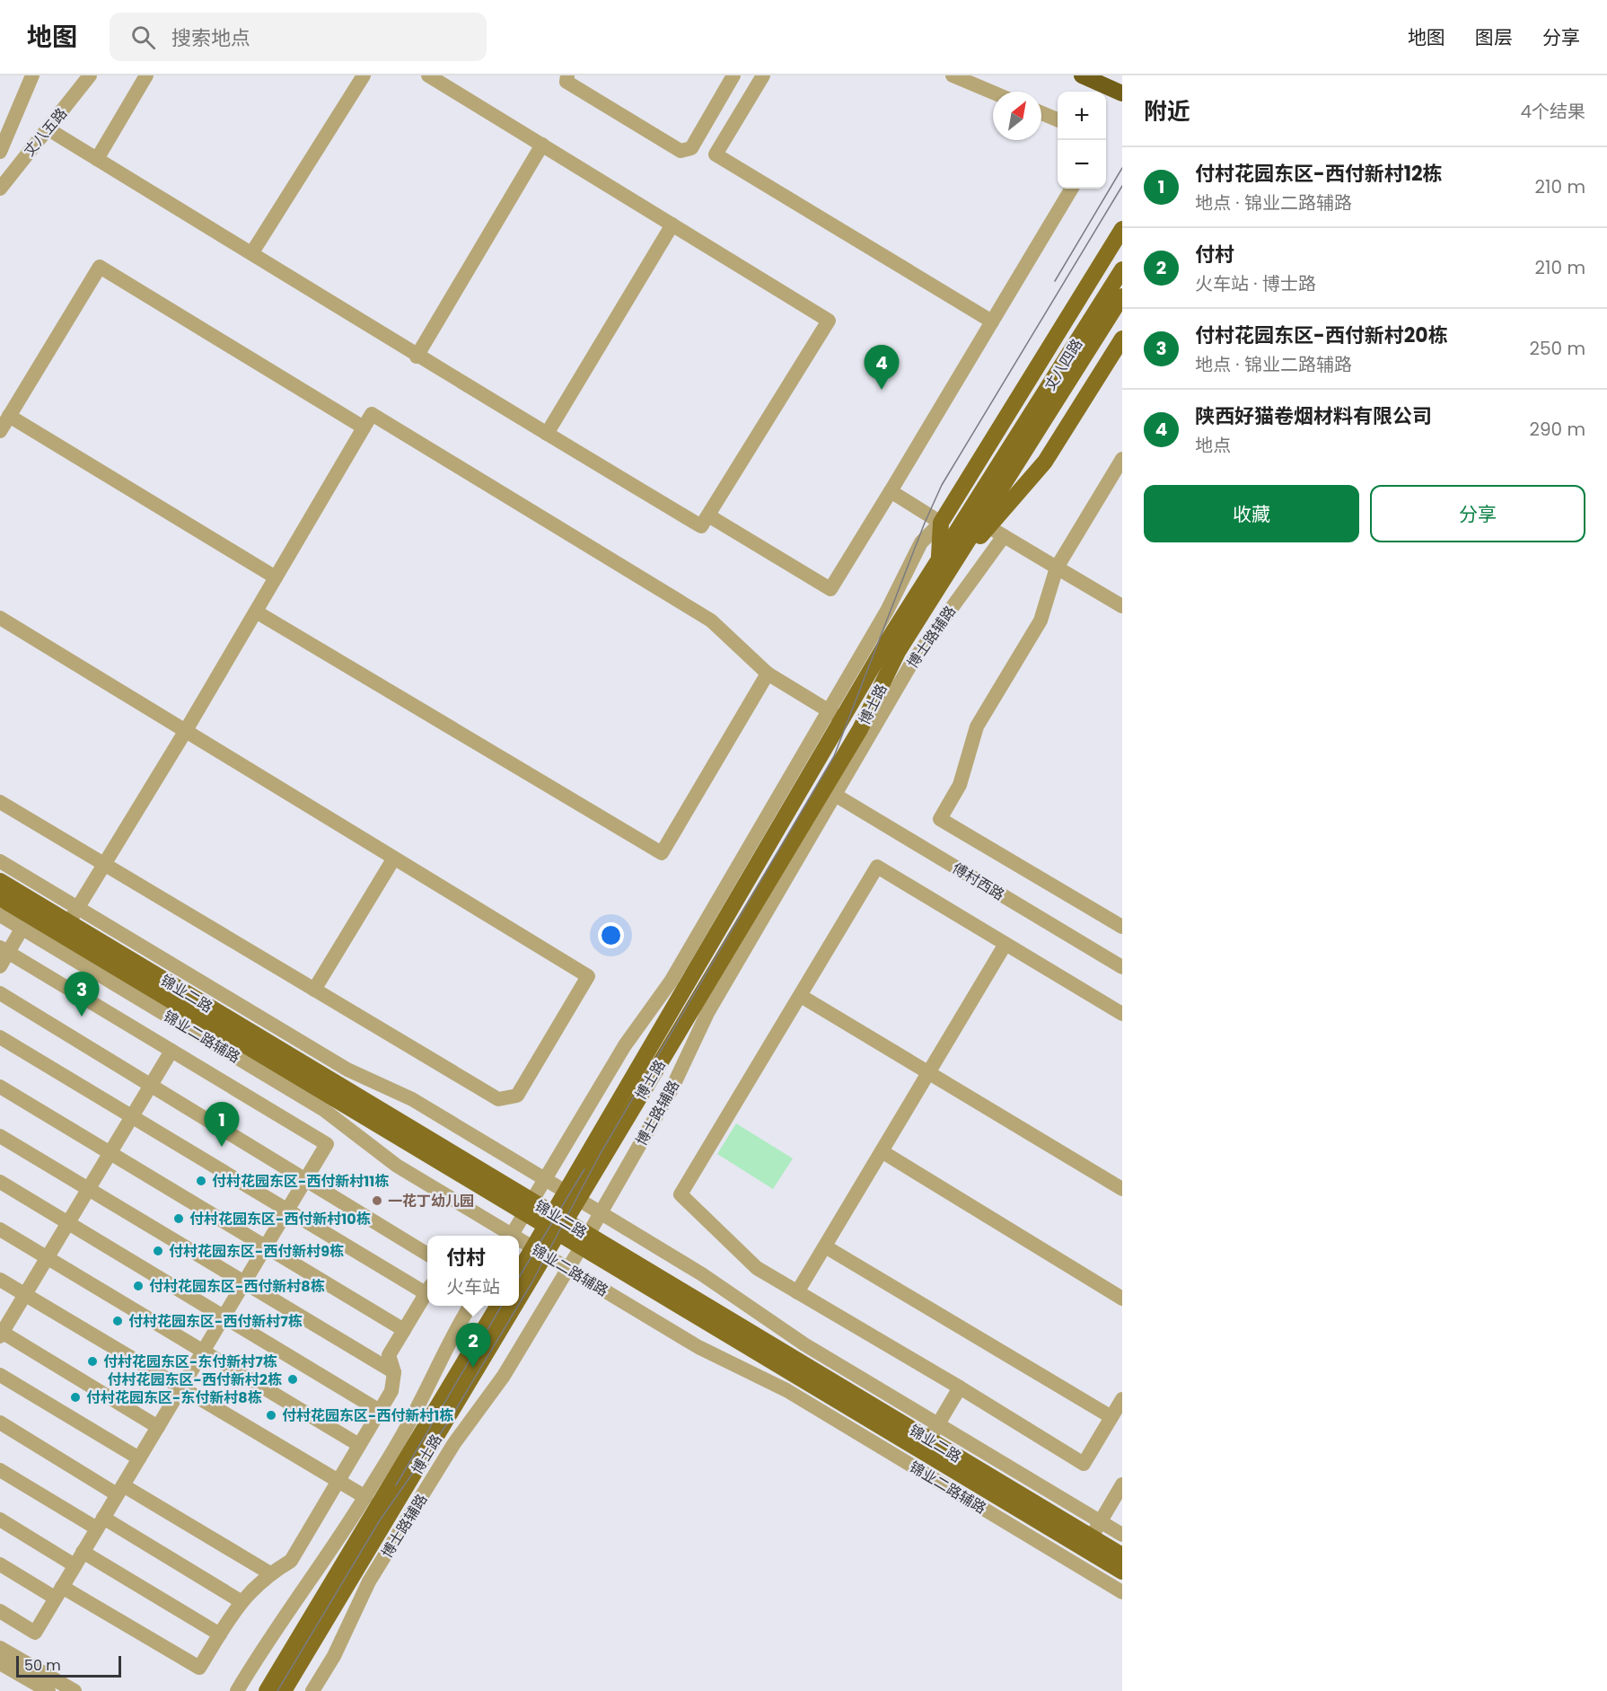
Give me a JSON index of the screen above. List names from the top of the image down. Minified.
{"streets":{"main road":["丈八四路","博士路","锦业二路"],"street":["丈八五路","博士路辅路","傅村西路","锦业二路辅路"]},"crossings":[["丈八四路","博士路"],["博士路辅路","傅村西路"],["博士路辅路","锦业二路"],["博士路辅路","锦业二路辅路"],["博士路","锦业二路"],["博士路","锦业二路辅路"],["锦业二路","锦业二路辅路"]],"places":["付村花园东区-西付新村11栋","一花丁幼儿园","付村花园东区-西付新村10栋","付村花园东区-西付新村9栋","付村花园东区-西付新村8栋","付村花园东区-西付新村7栋","付村花园东区-东付新村7栋","付村花园东区-西付新村2栋","付村花园东区-东付新村8栋","付村花园东区-西付新村1栋"],"scale_bar":"50 m","north":"top right","page":{"header":"地图","search":"搜索地点","nav":["地图","图层","分享"],"heading":["附近","4个结果"],"map_buttons":["+","−"],"list":[{"mark":"1","name":"付村花园东区-西付新村12栋","note":"地点 · 锦业二路辅路","value":"210 m"},{"mark":"2","name":"付村","note":"火车站 · 博士路","value":"210 m"},{"mark":"3","name":"付村花园东区-西付新村20栋","note":"地点 · 锦业二路辅路","value":"250 m"},{"mark":"4","name":"陕西好猫卷烟材料有限公司","note":"地点","value":"290 m"}],"pins":["4","3","1","2"],"buttons":["收藏","分享"],"popup":["付村","火车站"],"scale":"50 m"}}
